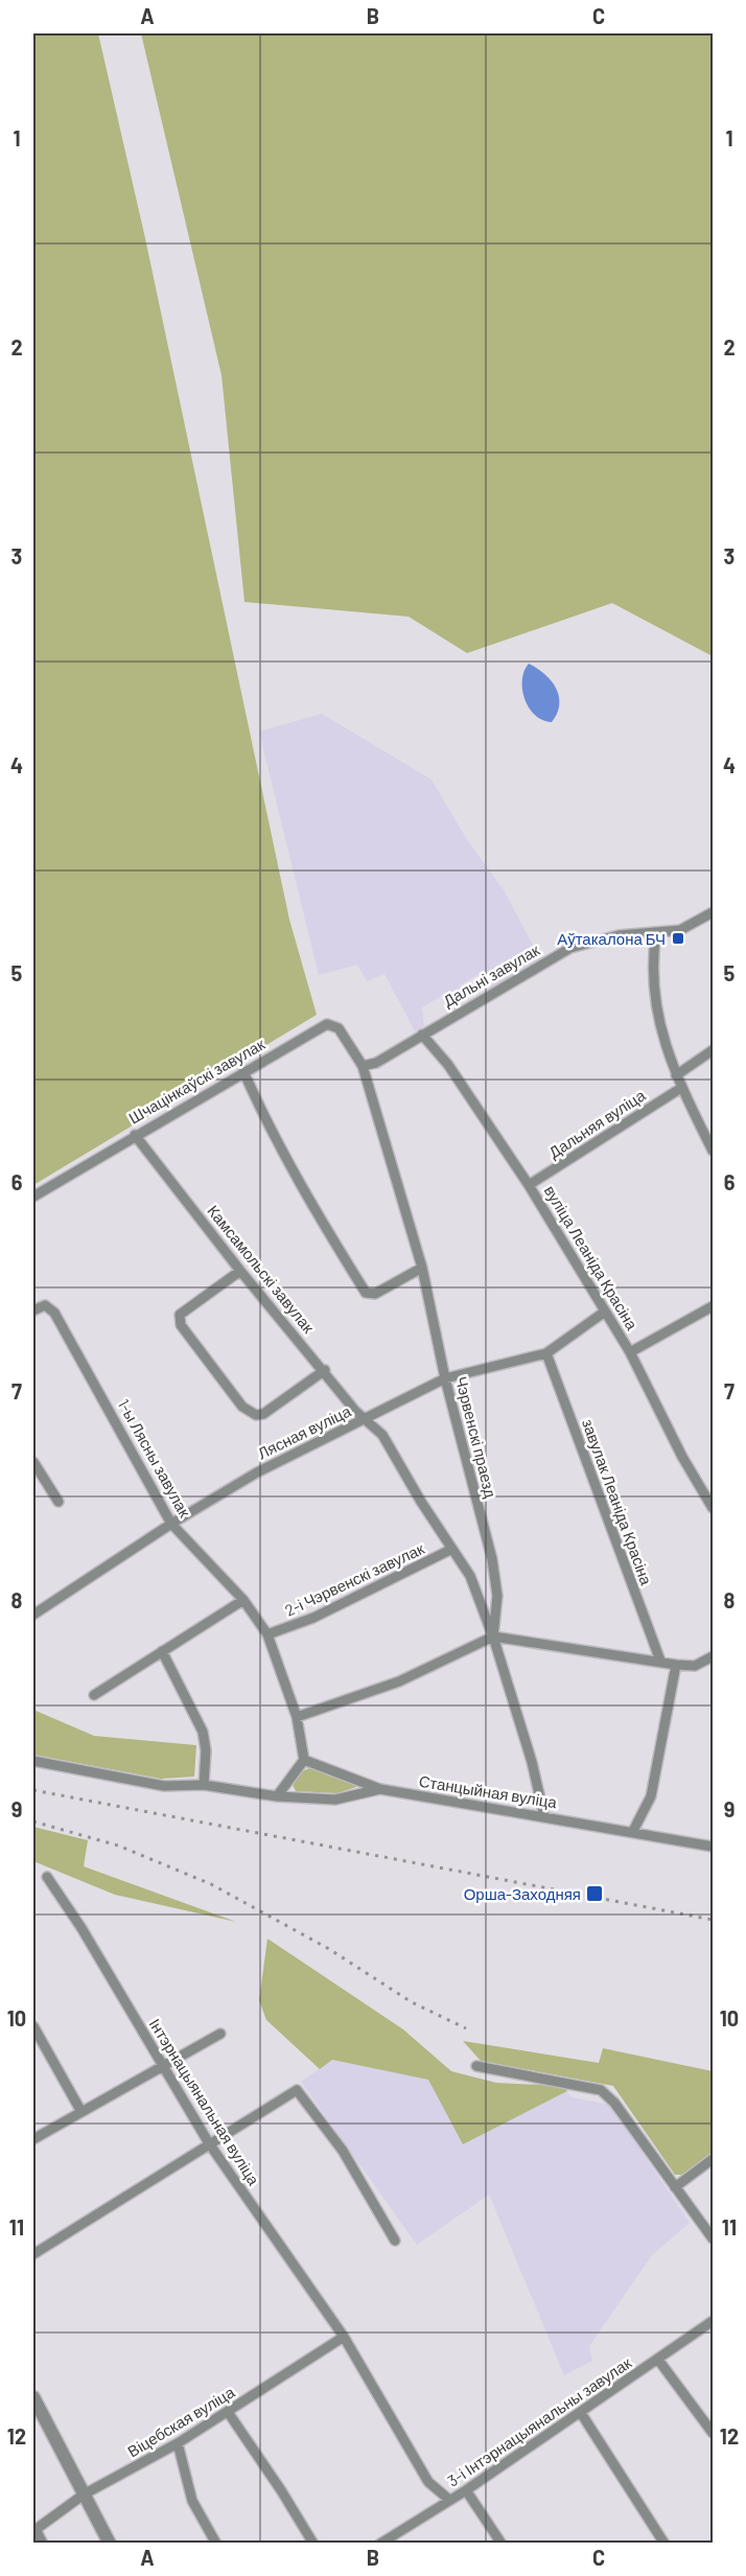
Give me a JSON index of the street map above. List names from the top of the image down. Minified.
{"streets":{"street":["Дальні завулак","Шчацінкаўскі завулак","Дальняя вуліца","вуліца Леаніда Красіна","Камсамольскі завулак","Лясная вуліца","Чэрвенскі праезд","1-ы Лясны завулак","завулак Леаніда Красіна","2-і Чэрвенскі завулак","Станцыйная вуліца","Інтэрнацыянальная вуліца","Віцебская вуліца","3-і Інтэрнацыянальны завулак"]},"crossings":[["Дальні завулак","Шчацінкаўскі завулак"],["Дальні завулак","вуліца Леаніда Красіна"],["Дальні завулак","Чэрвенскі праезд"],["Шчацінкаўскі завулак","Камсамольскі завулак"],["Шчацінкаўскі завулак","Чэрвенскі праезд"],["Дальняя вуліца","вуліца Леаніда Красіна"],["вуліца Леаніда Красіна","Лясная вуліца"],["Камсамольскі завулак","Лясная вуліца"],["Камсамольскі завулак","Чэрвенскі праезд"],["Камсамольскі завулак","2-і Чэрвенскі завулак"],["Лясная вуліца","Чэрвенскі праезд"],["Лясная вуліца","1-ы Лясны завулак"],["Лясная вуліца","завулак Леаніда Красіна"],["Чэрвенскі праезд","Станцыйная вуліца"],["1-ы Лясны завулак","2-і Чэрвенскі завулак"],["Інтэрнацыянальная вуліца","Віцебская вуліца"],["Інтэрнацыянальная вуліца","3-і Інтэрнацыянальны завулак"]],"places":{"transit":["Аўтакалона БЧ","Орша-Заходняя"]},"grid":{"columns":["A","B","C"],"rows":["1","2","3","4","5","6","7","8","9","10","11","12"]}}
